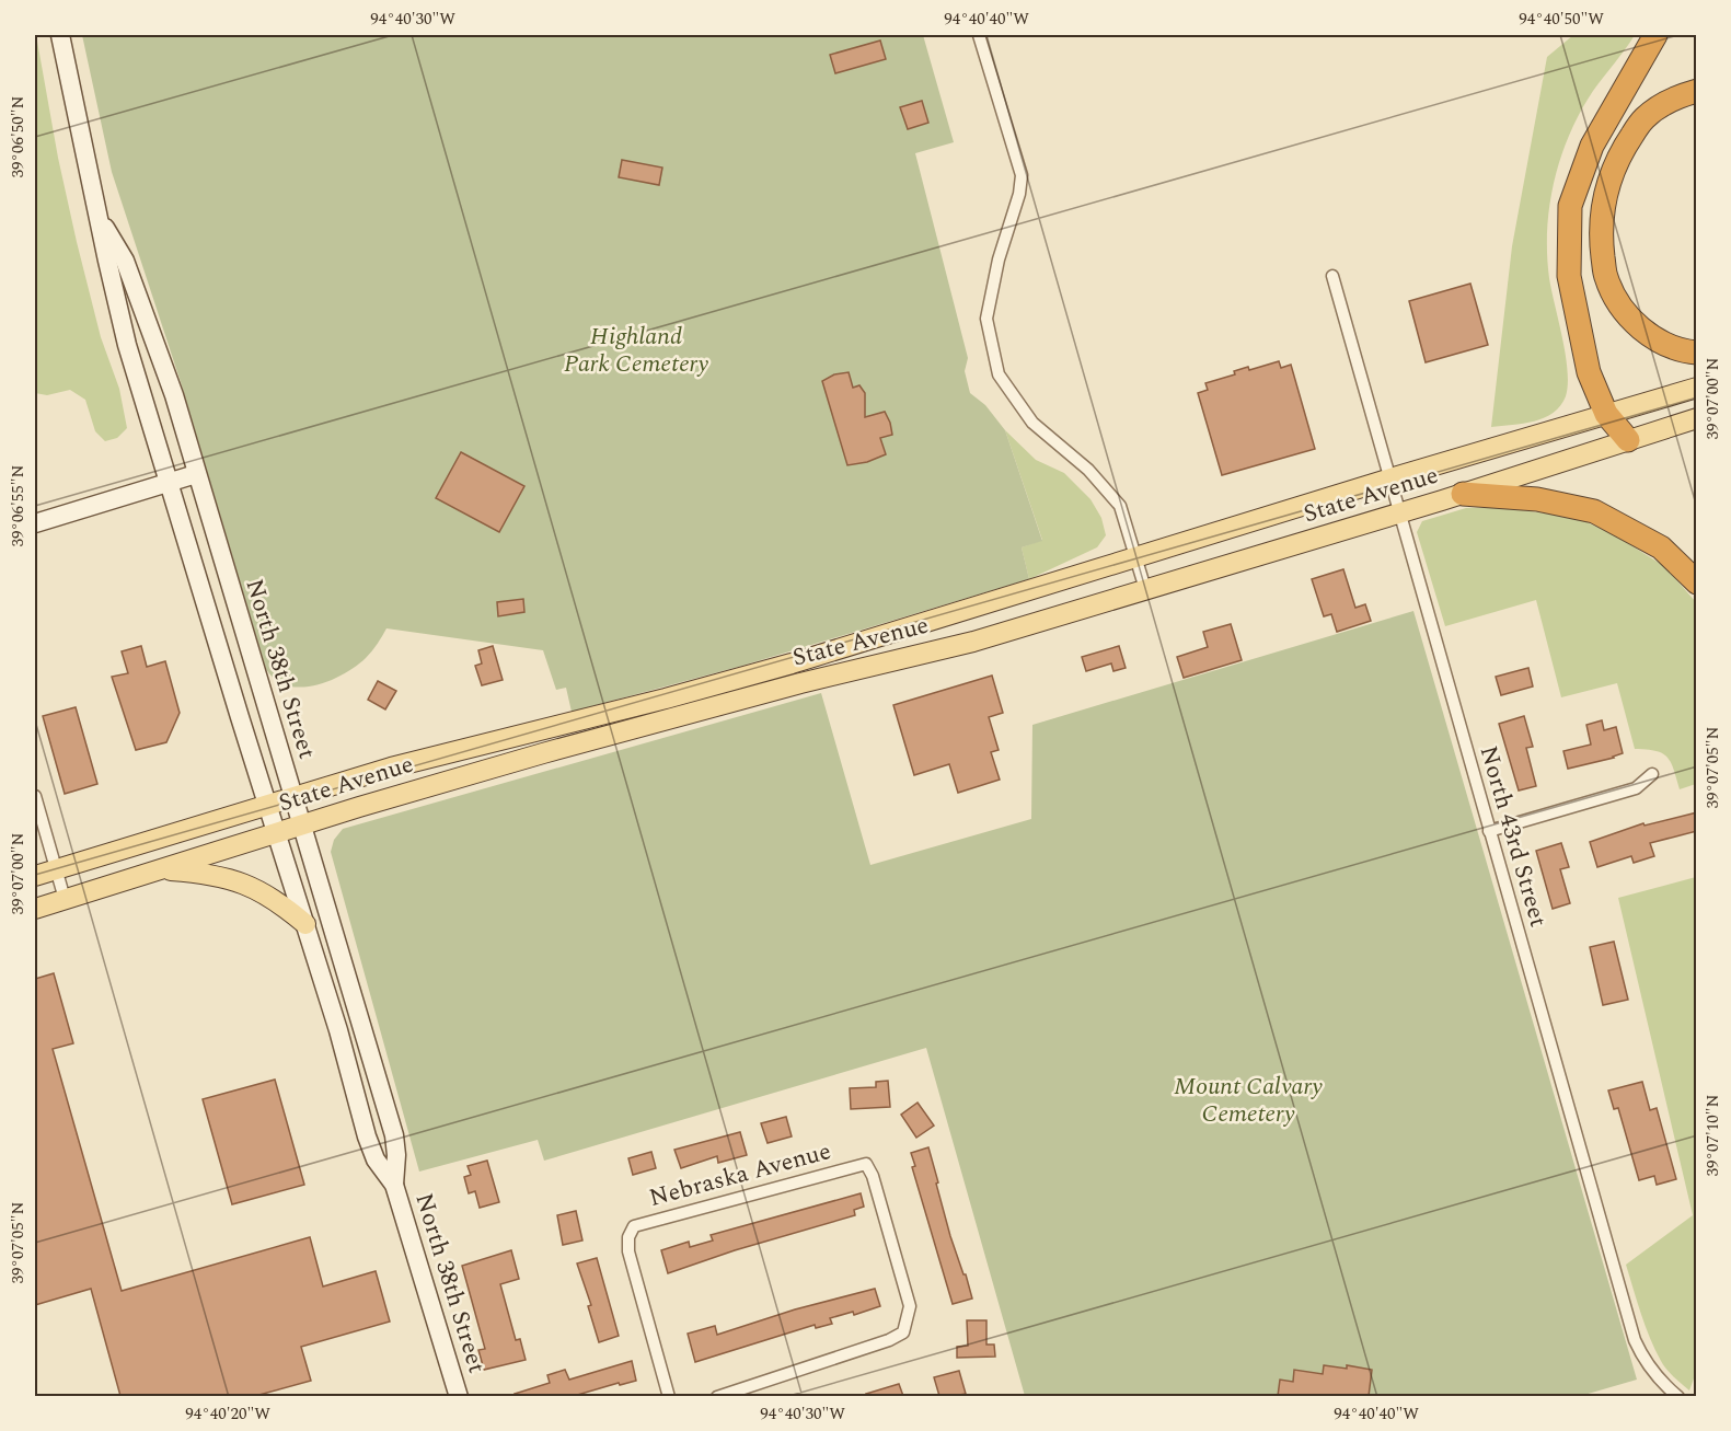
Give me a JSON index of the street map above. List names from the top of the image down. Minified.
{"streets":{"main road":["State Avenue","North 38th Street"],"street":["North 43rd Street","Nebraska Avenue"]},"crossings":[["State Avenue","North 38th Street"],["State Avenue","North 43rd Street"]],"parks":["Highland Park Cemetery","Mount Calvary Cemetery"],"coordinates":["94°40'30\"W","94°40'40\"W","94°40'50\"W","39°06'50\"N","39°07'00\"N","39°06'55\"N","39°07'05\"N","39°07'10\"N","94°40'20\"W"]}
